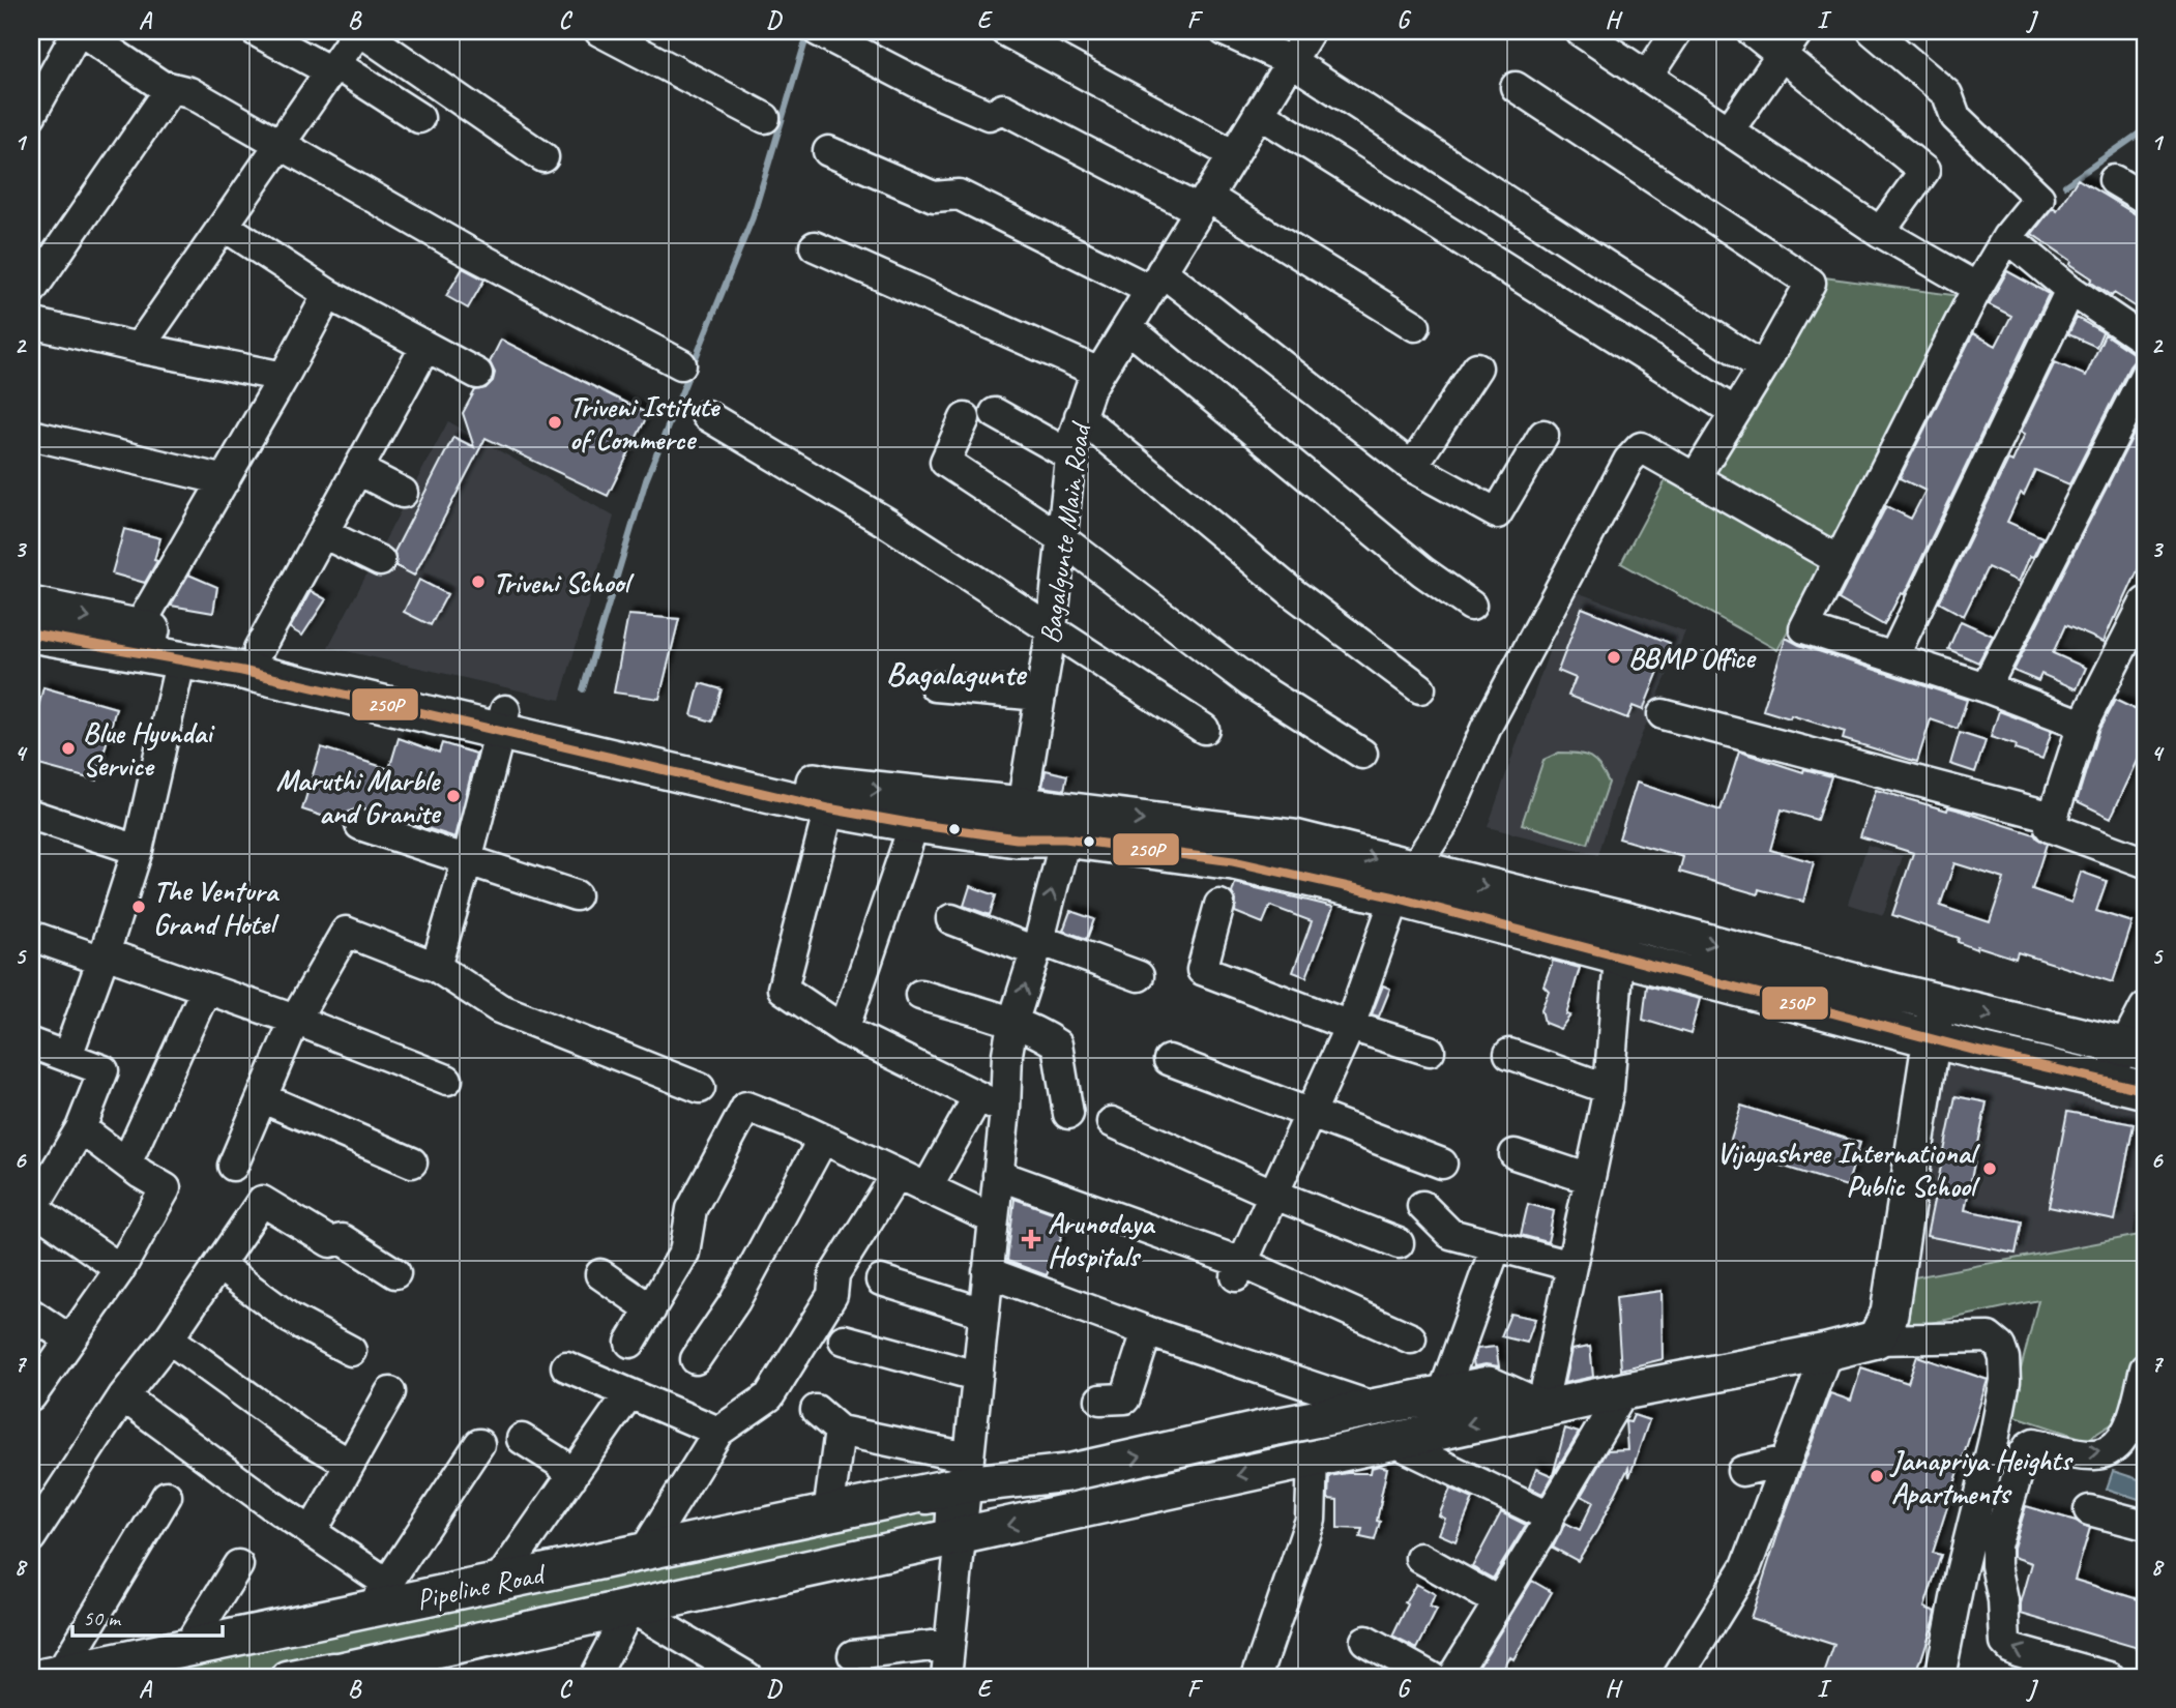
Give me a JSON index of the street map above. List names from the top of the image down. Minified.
{"streets":{"main road":["Pipeline Road"],"street":["Bagalgunte Main Road"]},"districts":["Bagalagunte"],"places":{"other":["Triveni Istitute of Commerce","Triveni School","BBMP Office","Blue Hyundai Service","Maruthi Marble and Granite","The Ventura Grand Hotel","Vijayashree International Public School","Janapriya Heights Apartments"],"health":["Arunodaya Hospitals"]},"lines":["transit line 250P"],"scale_bar":"50 m","grid":{"columns":["A","B","C","D","E","F","G","H","I","J"],"rows":["1","2","3","4","5","6","7","8"]}}
